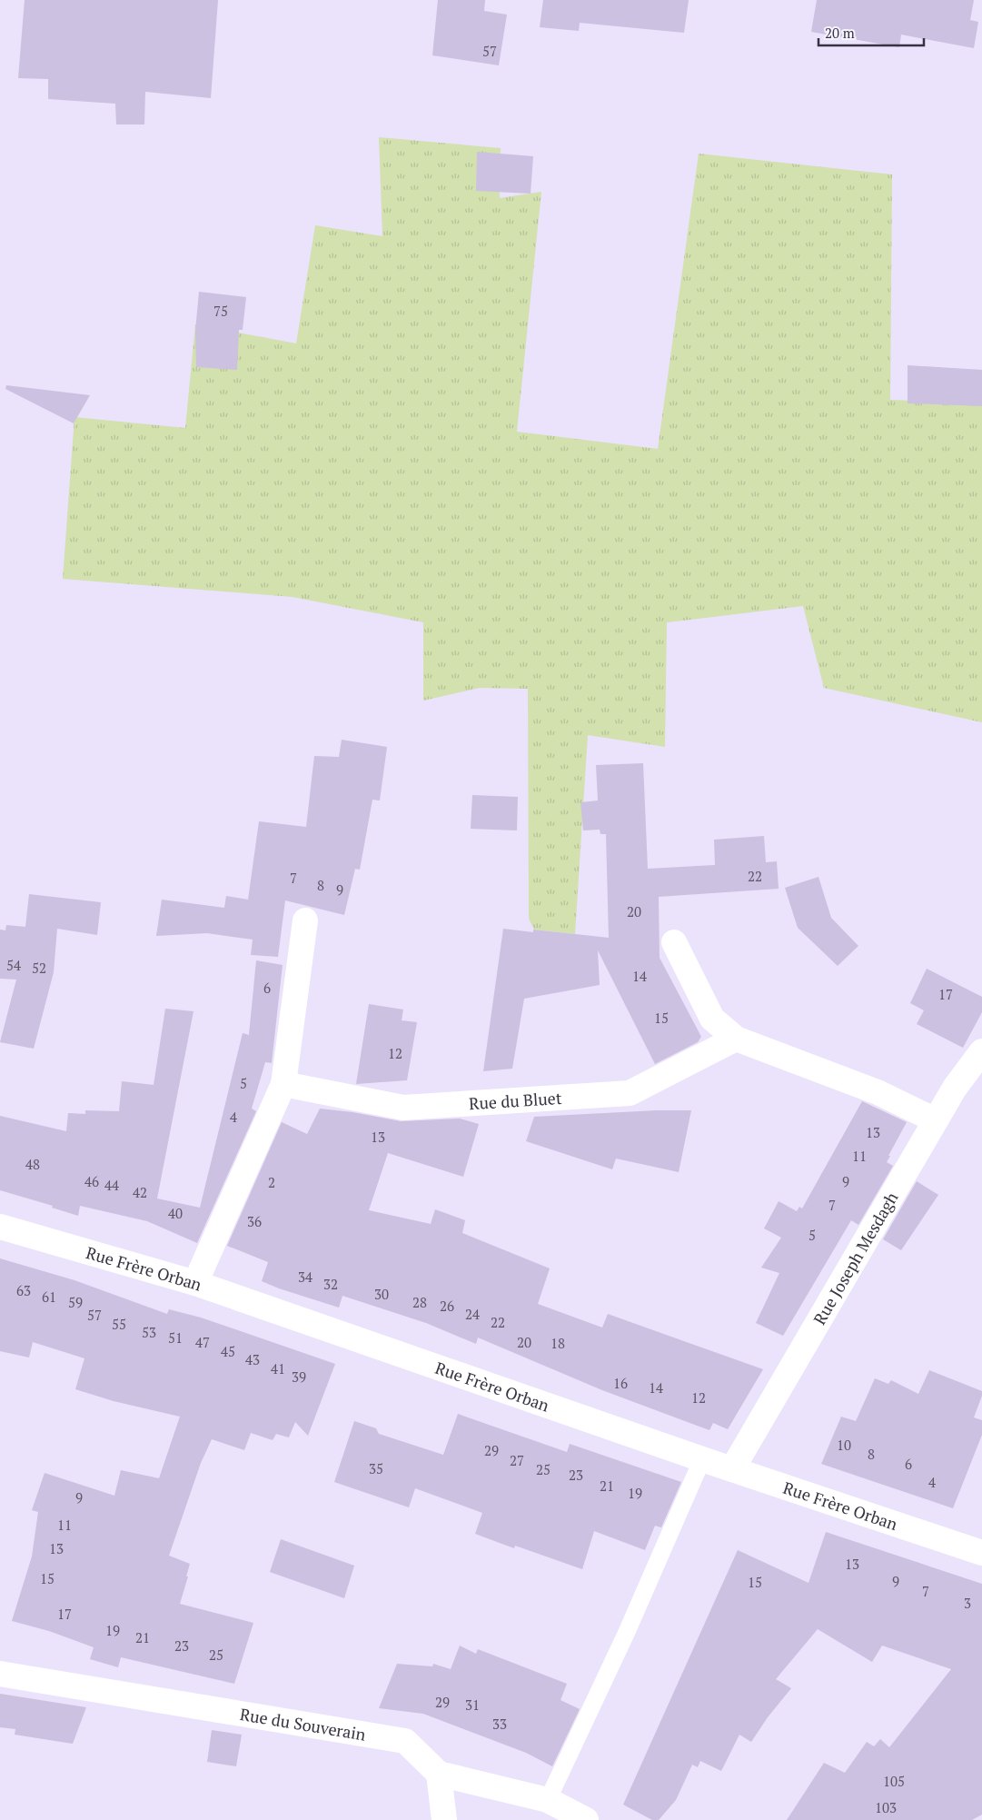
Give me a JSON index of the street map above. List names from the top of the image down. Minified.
{"streets":{"street":["Rue du Bluet","Rue Joseph Mesdagh","Rue Frère Orban","Rue du Souverain"]},"crossings":[["Rue Joseph Mesdagh","Rue Frère Orban"]],"house_numbers":["57","75","22","7","8","9","20","54","52","14","6","17","15","12","5","4","13","13","11","48","46","9","2","44","42","7","40","36","5","34","32","63","30","61","59","28","26","24","57","22","55","53","51","47","20","18","45","43","41","39","16","14","12","10","29","8","27","6","35","25","23","4","21","19","9","11","13","13","15","9","15","7","3","17","19","21","23","25","29","31","33","105","103"],"scale_bar":"20 m"}
